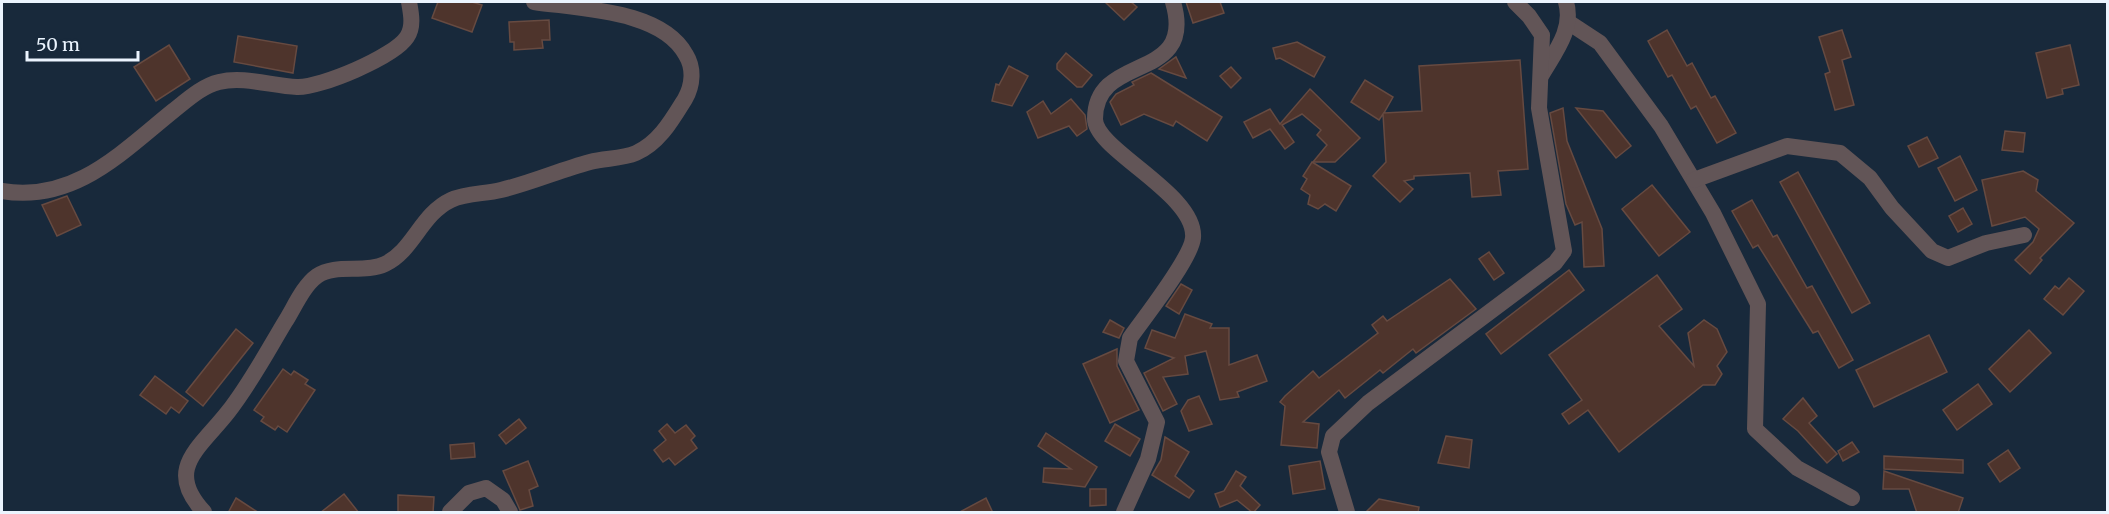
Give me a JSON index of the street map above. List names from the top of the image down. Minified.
{"scale_bar":"50 m"}
